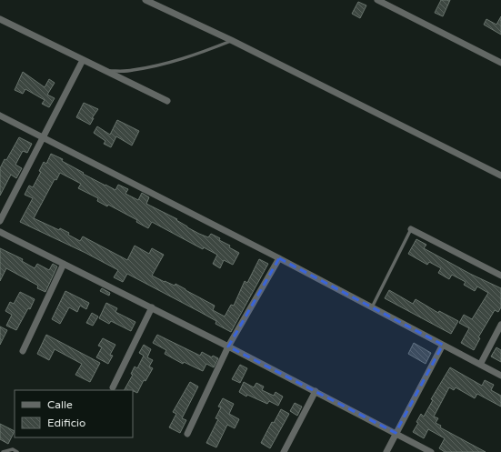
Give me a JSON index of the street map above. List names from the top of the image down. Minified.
{"legend":["Calle","Edificio"]}
